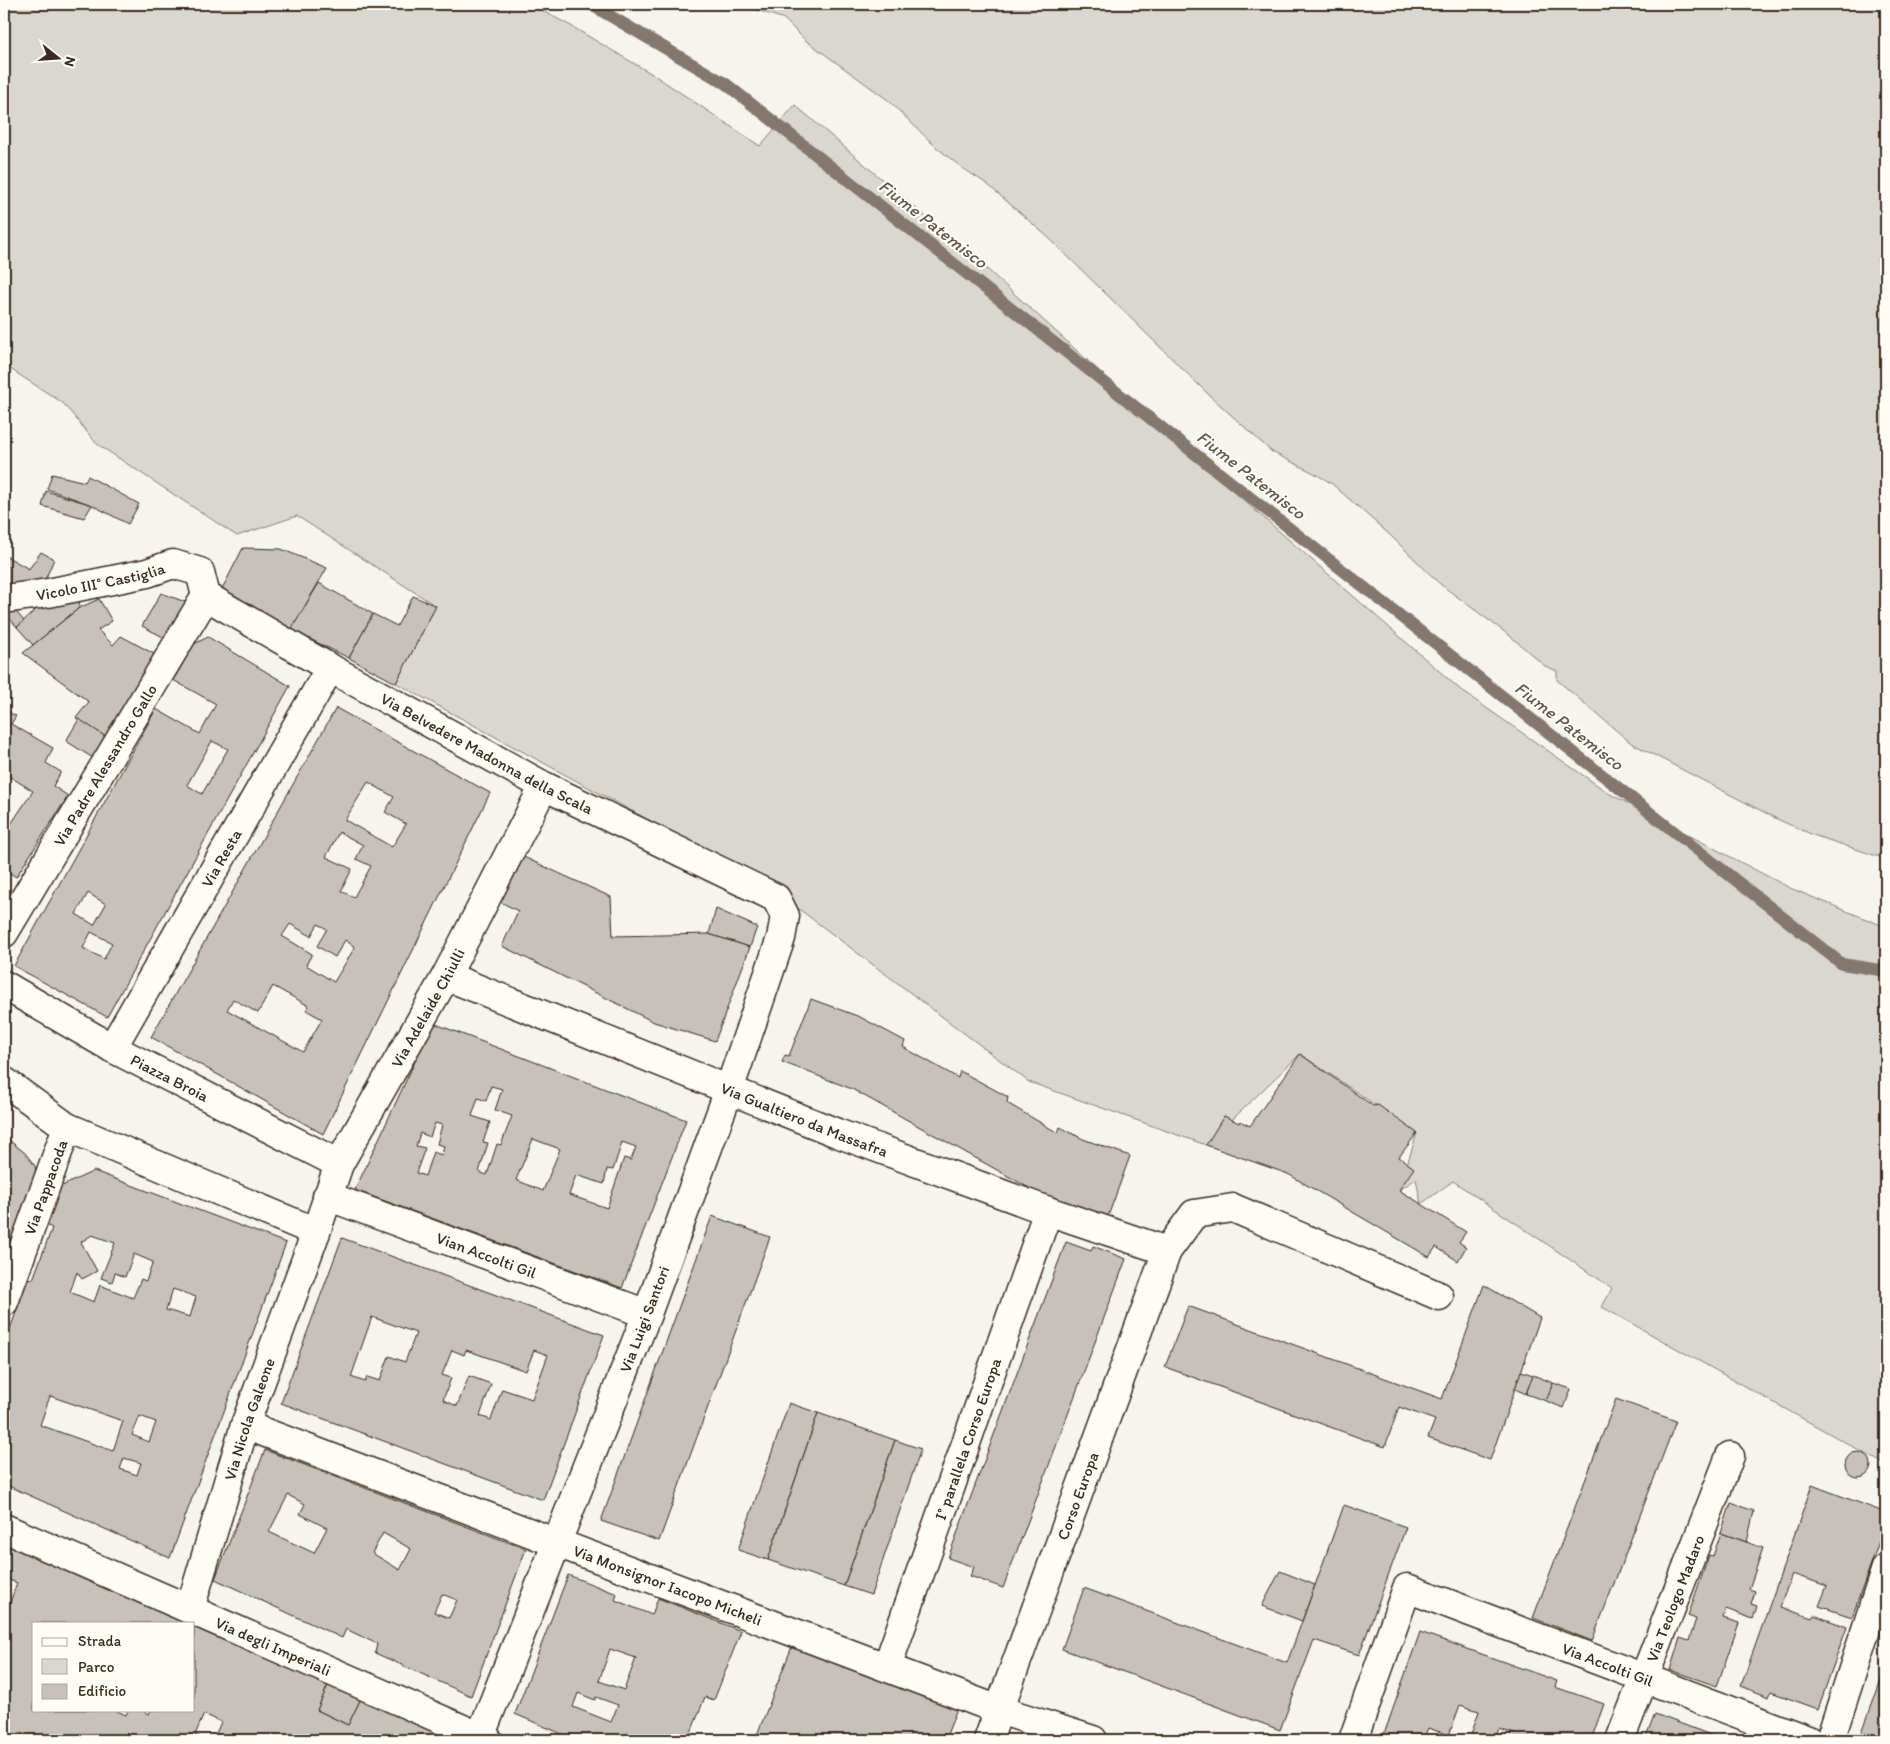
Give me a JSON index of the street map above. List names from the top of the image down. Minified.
{"streets":{"street":["Vicolo III° Castiglia","Via Belvedere Madonna della Scala","Via Padre Alessandro Gallo","Via Resta","Via Adelaide Chiulli","Piazza Broia","Via Gualtiero da Massafra","Via Pappacoda","Vian Accolti Gil","Via Luigi Santori","Via Nicola Galeone","I° parallela Corso Europa","Corso Europa","Via Monsignor Iacopo Micheli","Via Teologo Madaro","Via degli Imperiali","Via Accolti Gil"]},"crossings":[["Vicolo III° Castiglia","Via Belvedere Madonna della Scala"],["Vicolo III° Castiglia","Via Padre Alessandro Gallo"],["Via Belvedere Madonna della Scala","Via Padre Alessandro Gallo"],["Via Belvedere Madonna della Scala","Via Resta"],["Via Belvedere Madonna della Scala","Via Adelaide Chiulli"],["Via Belvedere Madonna della Scala","Via Luigi Santori"],["Via Resta","Piazza Broia"],["Via Adelaide Chiulli","Piazza Broia"],["Via Adelaide Chiulli","Via Gualtiero da Massafra"],["Via Adelaide Chiulli","Vian Accolti Gil"],["Via Adelaide Chiulli","Via Nicola Galeone"],["Via Gualtiero da Massafra","Via Luigi Santori"],["Via Gualtiero da Massafra","I° parallela Corso Europa"],["Via Gualtiero da Massafra","Corso Europa"],["Vian Accolti Gil","Via Luigi Santori"],["Via Luigi Santori","Via Monsignor Iacopo Micheli"],["Via Luigi Santori","Via degli Imperiali"],["Via Nicola Galeone","Via Monsignor Iacopo Micheli"],["Via Nicola Galeone","Via degli Imperiali"],["I° parallela Corso Europa","Via Monsignor Iacopo Micheli"],["Corso Europa","Via Monsignor Iacopo Micheli"],["Via Teologo Madaro","Via Accolti Gil"]],"water":["Fiume Patemisco"],"legend":["Strada","Parco","Edificio"],"north":"right"}
